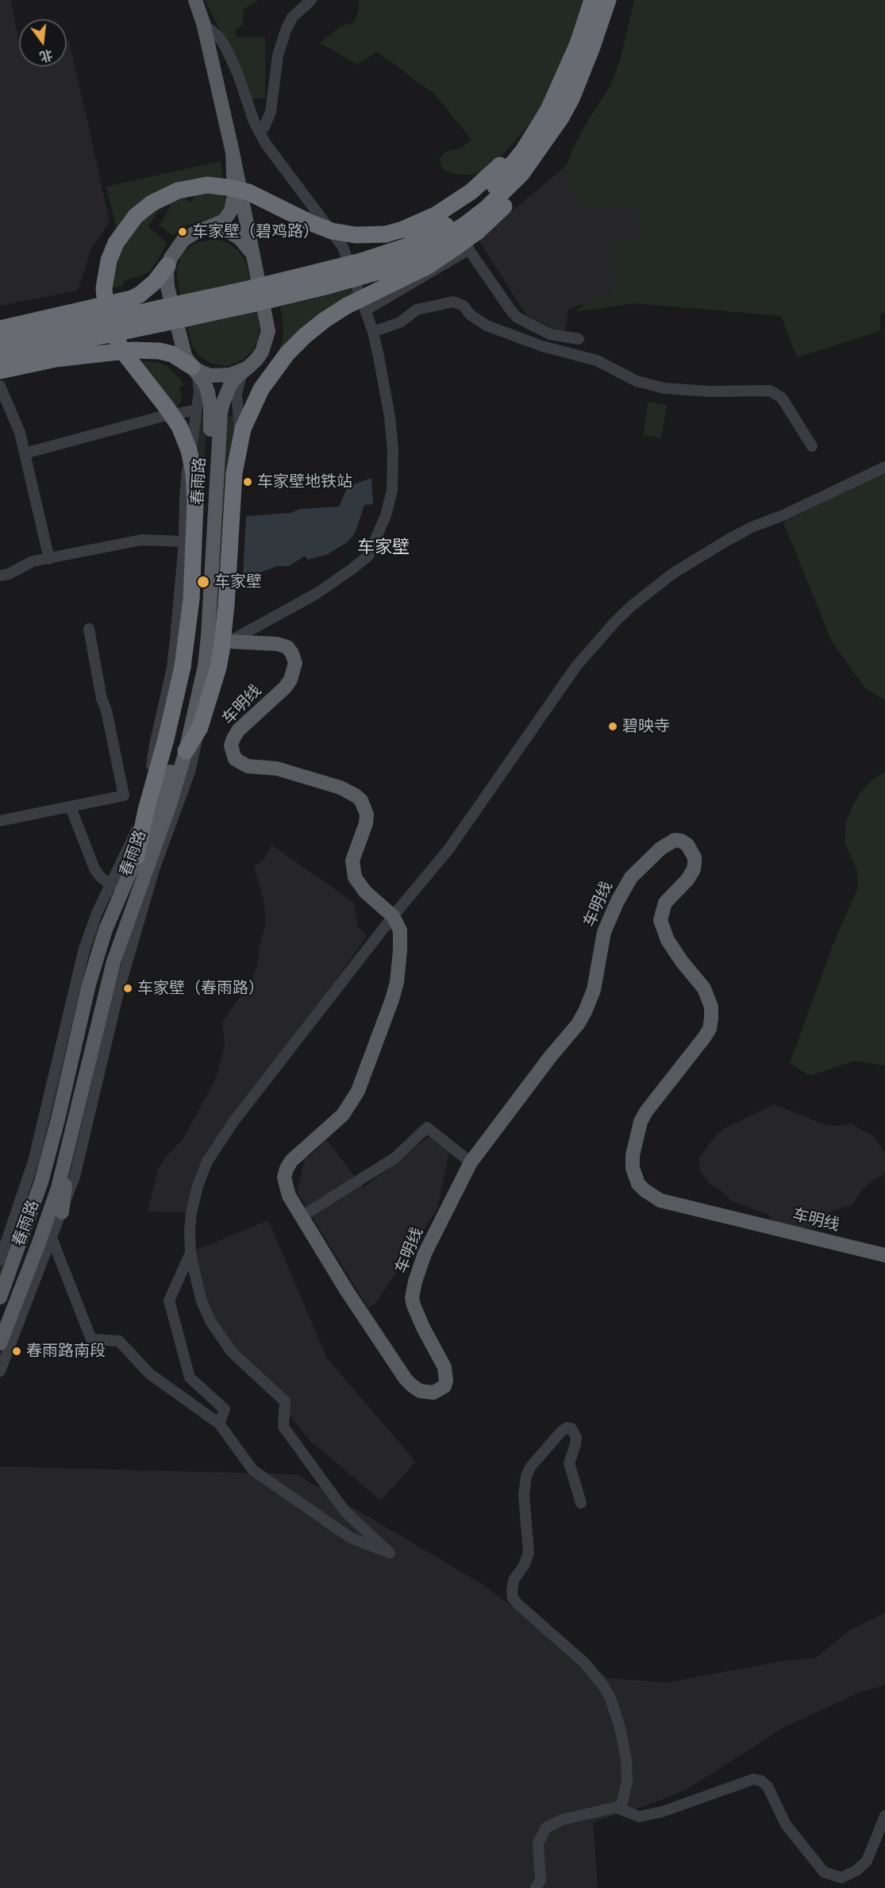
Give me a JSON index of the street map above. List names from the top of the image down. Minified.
{"streets":{"main road":["春雨路","车明线"]},"districts":["车家壁"],"places":["车家壁（碧鸡路）","车家壁地铁站","车家壁","碧映寺","车家壁（春雨路）","春雨路南段"],"north":"bottom"}
